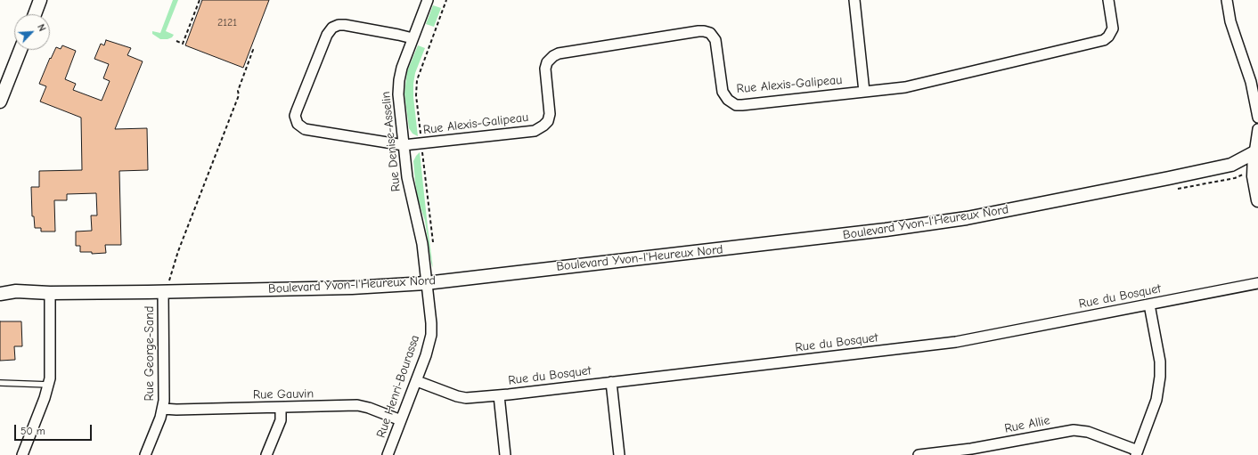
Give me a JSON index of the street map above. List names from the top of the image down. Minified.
{"streets":{"street":["Rue Alexis-Galipeau","Rue Denise-Asselin","Boulevard Yvon-l'Heureux Nord","Rue du Bosquet","Rue George-Sand","Rue Henri-Bourassa","Rue Gauvin","Rue Allie"]},"crossings":[["Rue Alexis-Galipeau","Rue Denise-Asselin"],["Rue Denise-Asselin","Boulevard Yvon-l'Heureux Nord"],["Rue Denise-Asselin","Rue Henri-Bourassa"],["Boulevard Yvon-l'Heureux Nord","Rue George-Sand"],["Boulevard Yvon-l'Heureux Nord","Rue Henri-Bourassa"],["Rue du Bosquet","Rue Henri-Bourassa"],["Rue George-Sand","Rue Gauvin"],["Rue Henri-Bourassa","Rue Gauvin"]],"house_numbers":["2121"],"scale_bar":"50 m","north":"top right"}
